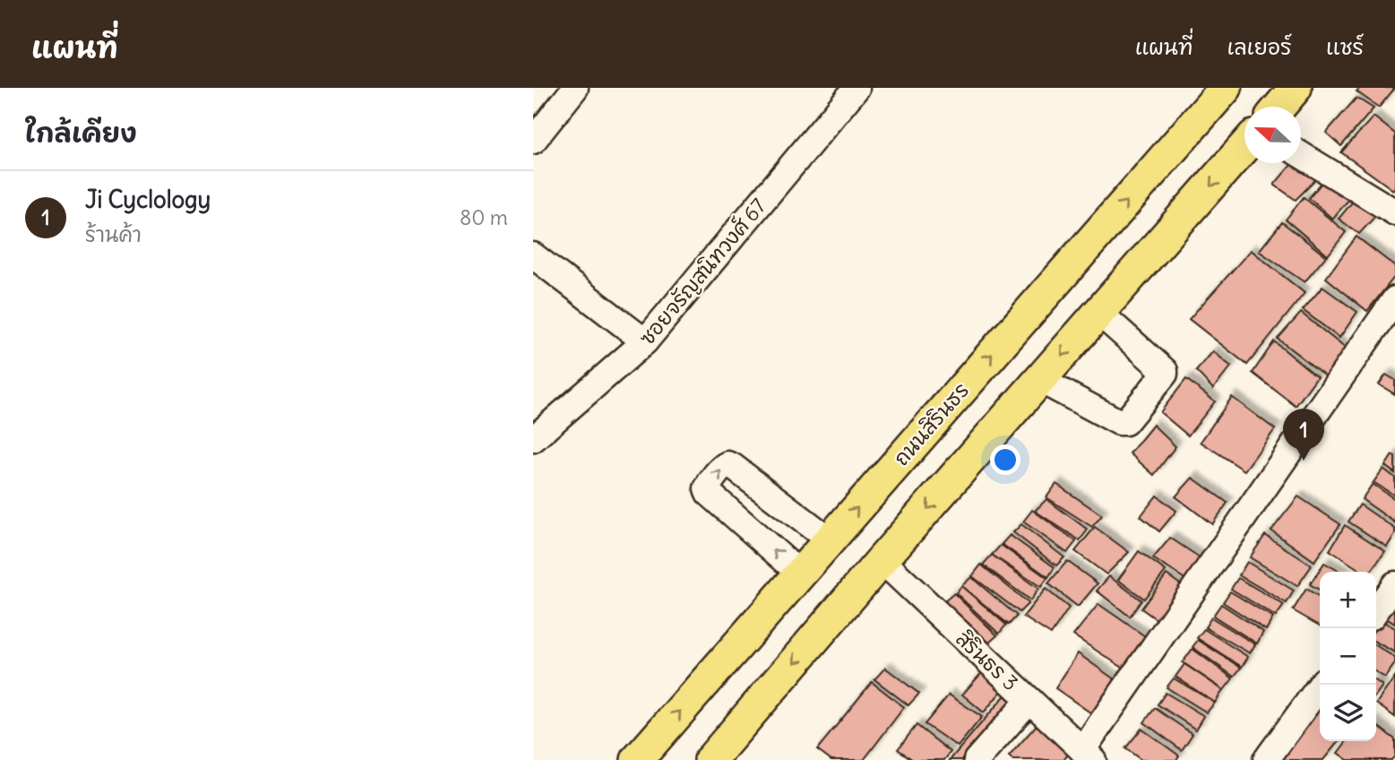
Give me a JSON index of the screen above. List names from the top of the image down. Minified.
{"streets":{"main road":["ถนนสิรินธร"],"street":["ซอยจรัญสนิทวงศ์ 67","สิรินธร 3"]},"north":"left","page":{"header":"แผนที่","nav":["แผนที่","เลเยอร์","แชร์"],"heading":"ใกล้เคียง","list":[{"mark":"1","name":"Ji Cyclology","note":"ร้านค้า","value":"80 m"}],"pins":"1","map_buttons":["+","−"]}}
